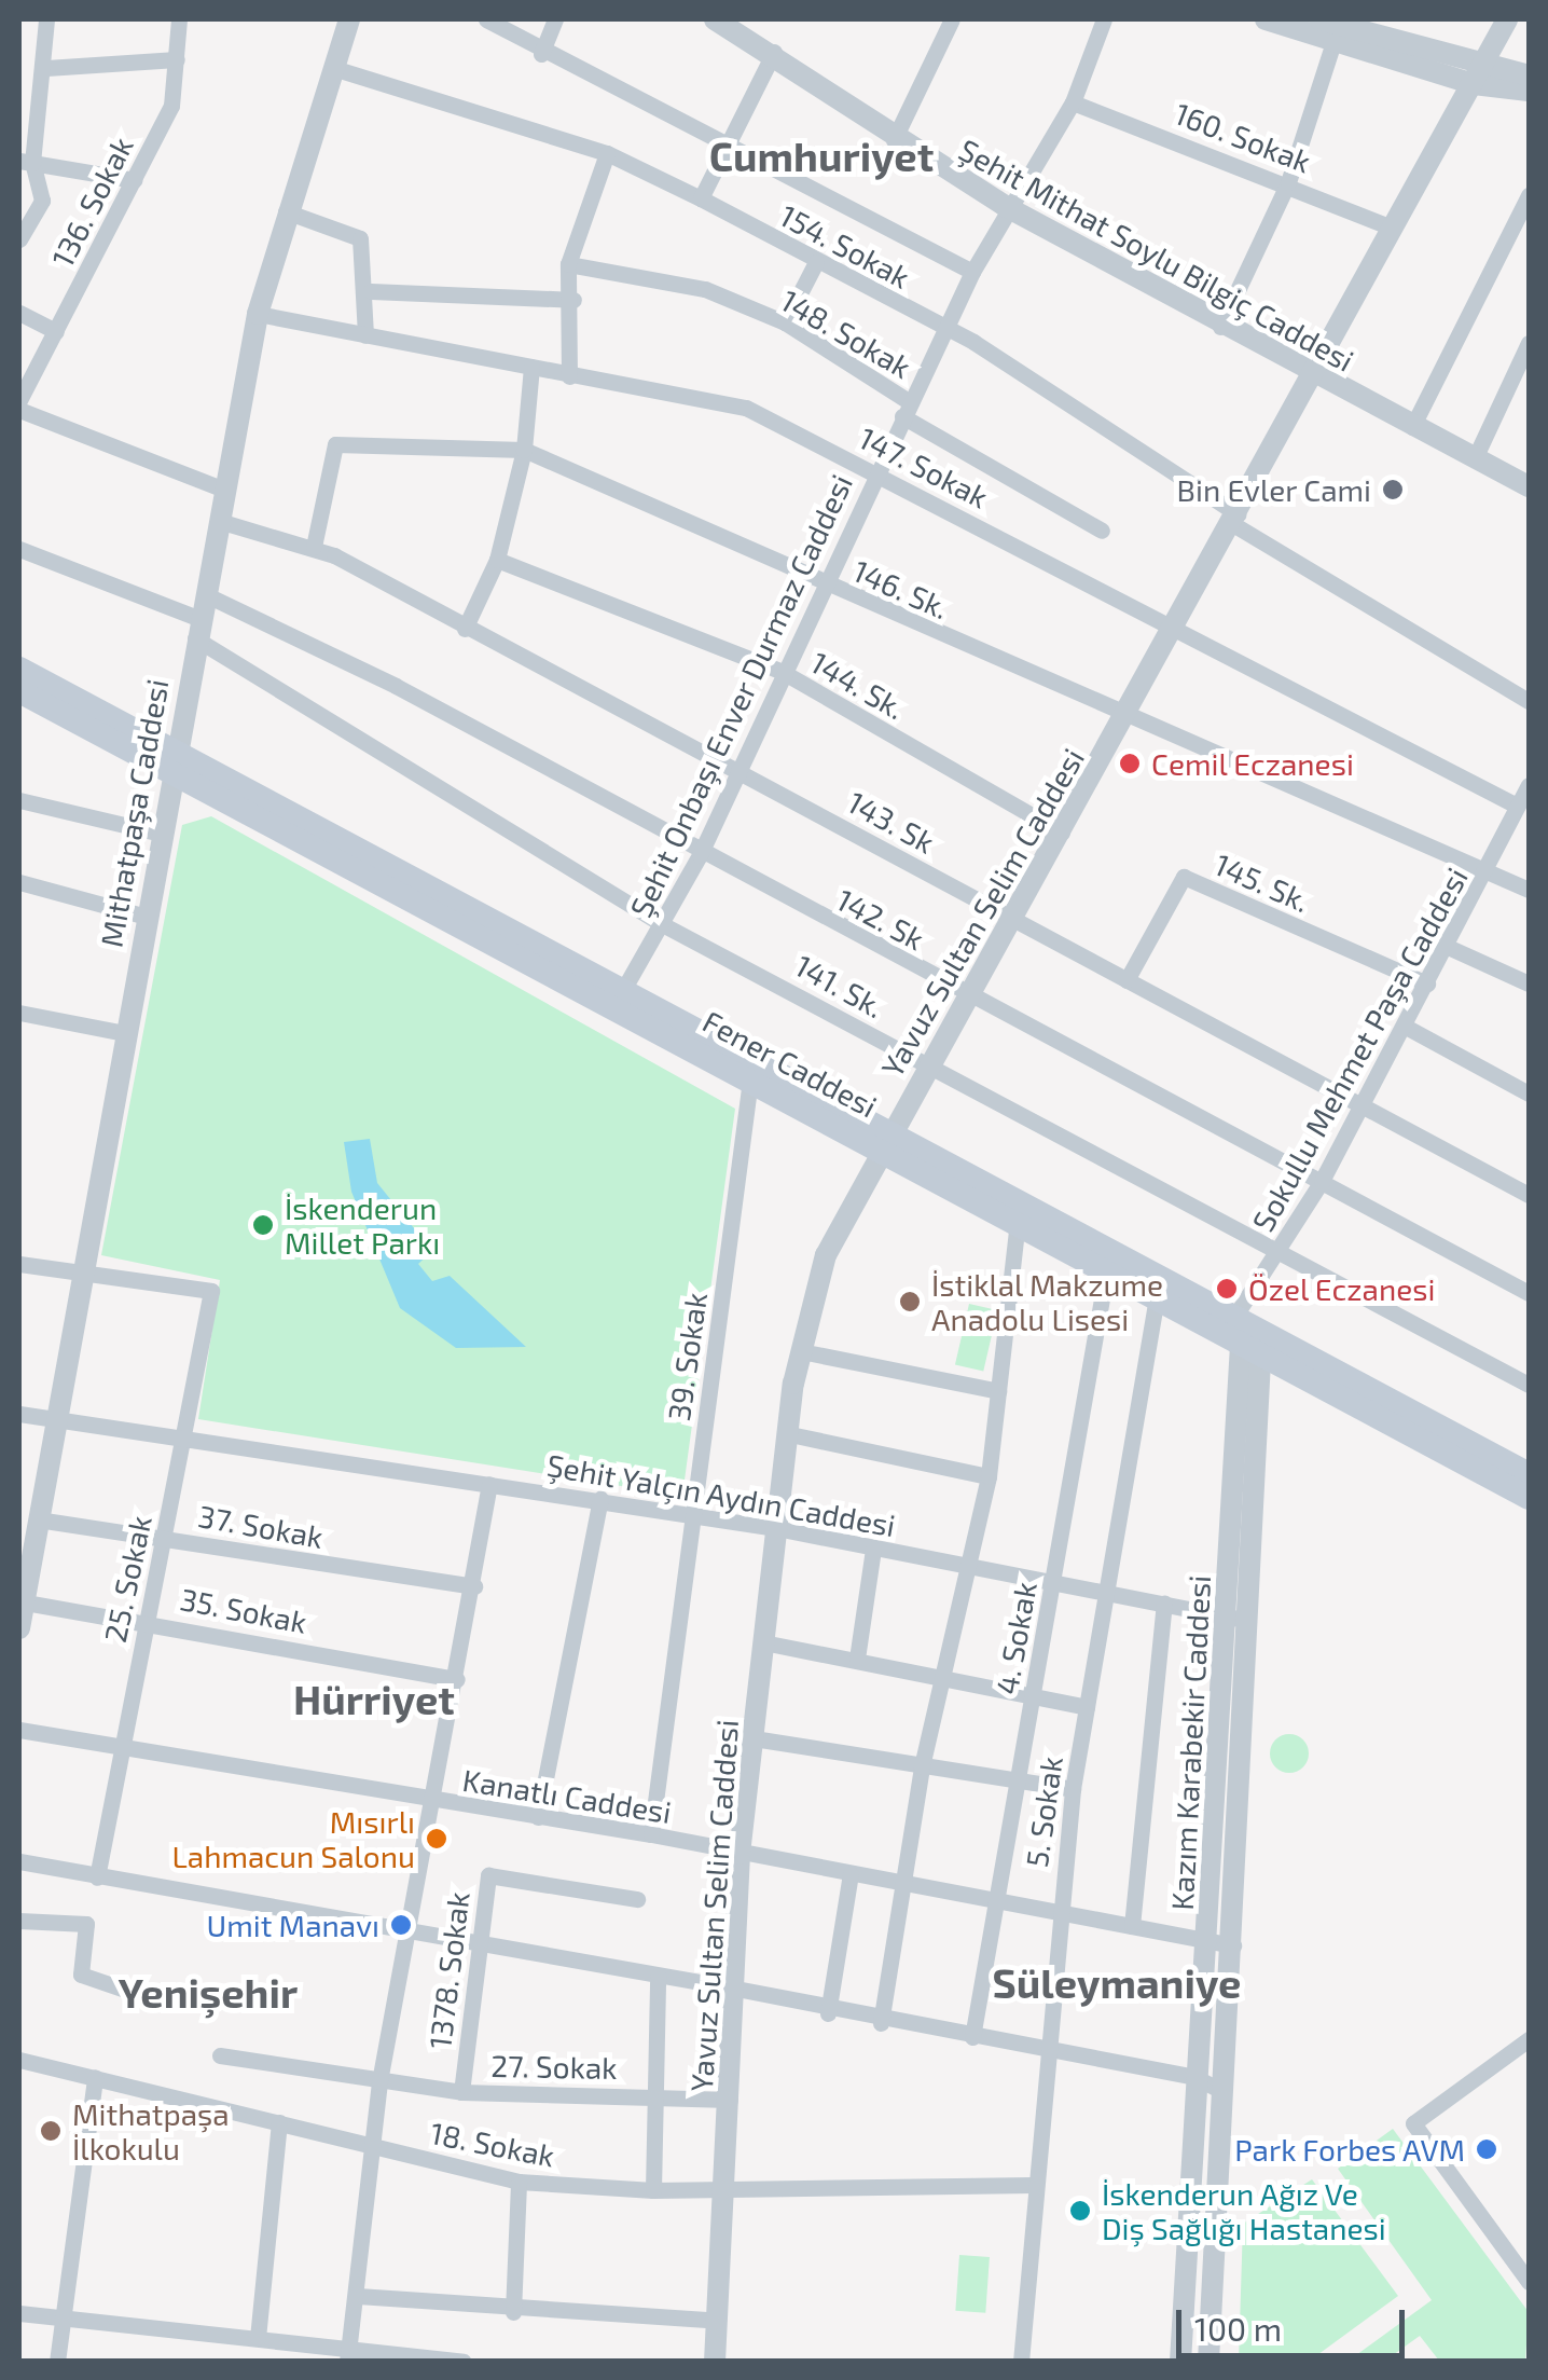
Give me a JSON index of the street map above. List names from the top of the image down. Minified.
{"streets":{"main road":["Fener Caddesi"],"street":["160. Sokak","136. Sokak","154. Sokak","Şehit Mithat Soylu Bilgiç Caddesi","148. Sokak","147. Sokak","146. Sk.","144. Sk.","Şehit Onbaşı Enver Durmaz Caddesi","Mithatpaşa Caddesi","143. Sk","145. Sk.","Yavuz Sultan Selim Caddesi","142. Sk","141. Sk.","Sokullu Mehmet Paşa Caddesi","39. Sokak","Şehit Yalçın Aydın Caddesi","37. Sokak","25. Sokak","35. Sokak","4. Sokak","Kazım Karabekir Caddesi","Kanatlı Caddesi","5. Sokak","1378. Sokak","27. Sokak","18. Sokak"]},"crossings":[["160. Sokak","Şehit Onbaşı Enver Durmaz Caddesi"],["160. Sokak","Yavuz Sultan Selim Caddesi"],["154. Sokak","Şehit Onbaşı Enver Durmaz Caddesi"],["154. Sokak","Mithatpaşa Caddesi"],["154. Sokak","Yavuz Sultan Selim Caddesi"],["Şehit Mithat Soylu Bilgiç Caddesi","Şehit Onbaşı Enver Durmaz Caddesi"],["Şehit Mithat Soylu Bilgiç Caddesi","Yavuz Sultan Selim Caddesi"],["148. Sokak","Şehit Onbaşı Enver Durmaz Caddesi"],["147. Sokak","Şehit Onbaşı Enver Durmaz Caddesi"],["147. Sokak","Mithatpaşa Caddesi"],["147. Sokak","Yavuz Sultan Selim Caddesi"],["147. Sokak","Sokullu Mehmet Paşa Caddesi"],["146. Sk.","Şehit Onbaşı Enver Durmaz Caddesi"],["146. Sk.","143. Sk"],["146. Sk.","Yavuz Sultan Selim Caddesi"],["146. Sk.","Sokullu Mehmet Paşa Caddesi"],["144. Sk.","Şehit Onbaşı Enver Durmaz Caddesi"],["144. Sk.","Yavuz Sultan Selim Caddesi"],["Şehit Onbaşı Enver Durmaz Caddesi","143. Sk"],["Şehit Onbaşı Enver Durmaz Caddesi","142. Sk"],["Şehit Onbaşı Enver Durmaz Caddesi","141. Sk."],["Şehit Onbaşı Enver Durmaz Caddesi","Fener Caddesi"],["Mithatpaşa Caddesi","143. Sk"],["Mithatpaşa Caddesi","142. Sk"],["Mithatpaşa Caddesi","141. Sk."],["Mithatpaşa Caddesi","Fener Caddesi"],["Mithatpaşa Caddesi","Şehit Yalçın Aydın Caddesi"],["Mithatpaşa Caddesi","37. Sokak"],["Mithatpaşa Caddesi","25. Sokak"],["Mithatpaşa Caddesi","35. Sokak"],["143. Sk","145. Sk."],["143. Sk","Yavuz Sultan Selim Caddesi"],["143. Sk","Sokullu Mehmet Paşa Caddesi"],["145. Sk.","Sokullu Mehmet Paşa Caddesi"],["Yavuz Sultan Selim Caddesi","142. Sk"],["Yavuz Sultan Selim Caddesi","141. Sk."],["Yavuz Sultan Selim Caddesi","Fener Caddesi"],["Yavuz Sultan Selim Caddesi","Şehit Yalçın Aydın Caddesi"],["Yavuz Sultan Selim Caddesi","Kanatlı Caddesi"],["Yavuz Sultan Selim Caddesi","27. Sokak"],["Yavuz Sultan Selim Caddesi","18. Sokak"],["142. Sk","Sokullu Mehmet Paşa Caddesi"],["141. Sk.","Sokullu Mehmet Paşa Caddesi"],["Sokullu Mehmet Paşa Caddesi","Fener Caddesi"],["Sokullu Mehmet Paşa Caddesi","Kazım Karabekir Caddesi"],["Fener Caddesi","39. Sokak"],["Fener Caddesi","4. Sokak"],["Fener Caddesi","Kazım Karabekir Caddesi"],["Fener Caddesi","5. Sokak"],["39. Sokak","Şehit Yalçın Aydın Caddesi"],["39. Sokak","Kanatlı Caddesi"],["Şehit Yalçın Aydın Caddesi","25. Sokak"],["Şehit Yalçın Aydın Caddesi","4. Sokak"],["Şehit Yalçın Aydın Caddesi","Kazım Karabekir Caddesi"],["Şehit Yalçın Aydın Caddesi","5. Sokak"],["37. Sokak","25. Sokak"],["25. Sokak","35. Sokak"],["25. Sokak","Kanatlı Caddesi"],["4. Sokak","Kanatlı Caddesi"],["Kazım Karabekir Caddesi","Kanatlı Caddesi"],["Kanatlı Caddesi","5. Sokak"],["5. Sokak","18. Sokak"],["1378. Sokak","27. Sokak"]],"districts":["Cumhuriyet","Hürriyet","Süleymaniye","Yenişehir"],"places":["Bin Evler Cami","Cemil Eczanesi","İskenderun Millet Parkı","Özel Eczanesi","İstiklal Makzume Anadolu Lisesi","Mısırlı Lahmacun Salonu","Umit Manavı","Mithatpaşa İlkokulu","Park Forbes AVM","İskenderun Ağız Ve Diş Sağlığı Hastanesi"],"scale_bar":"100 m"}
